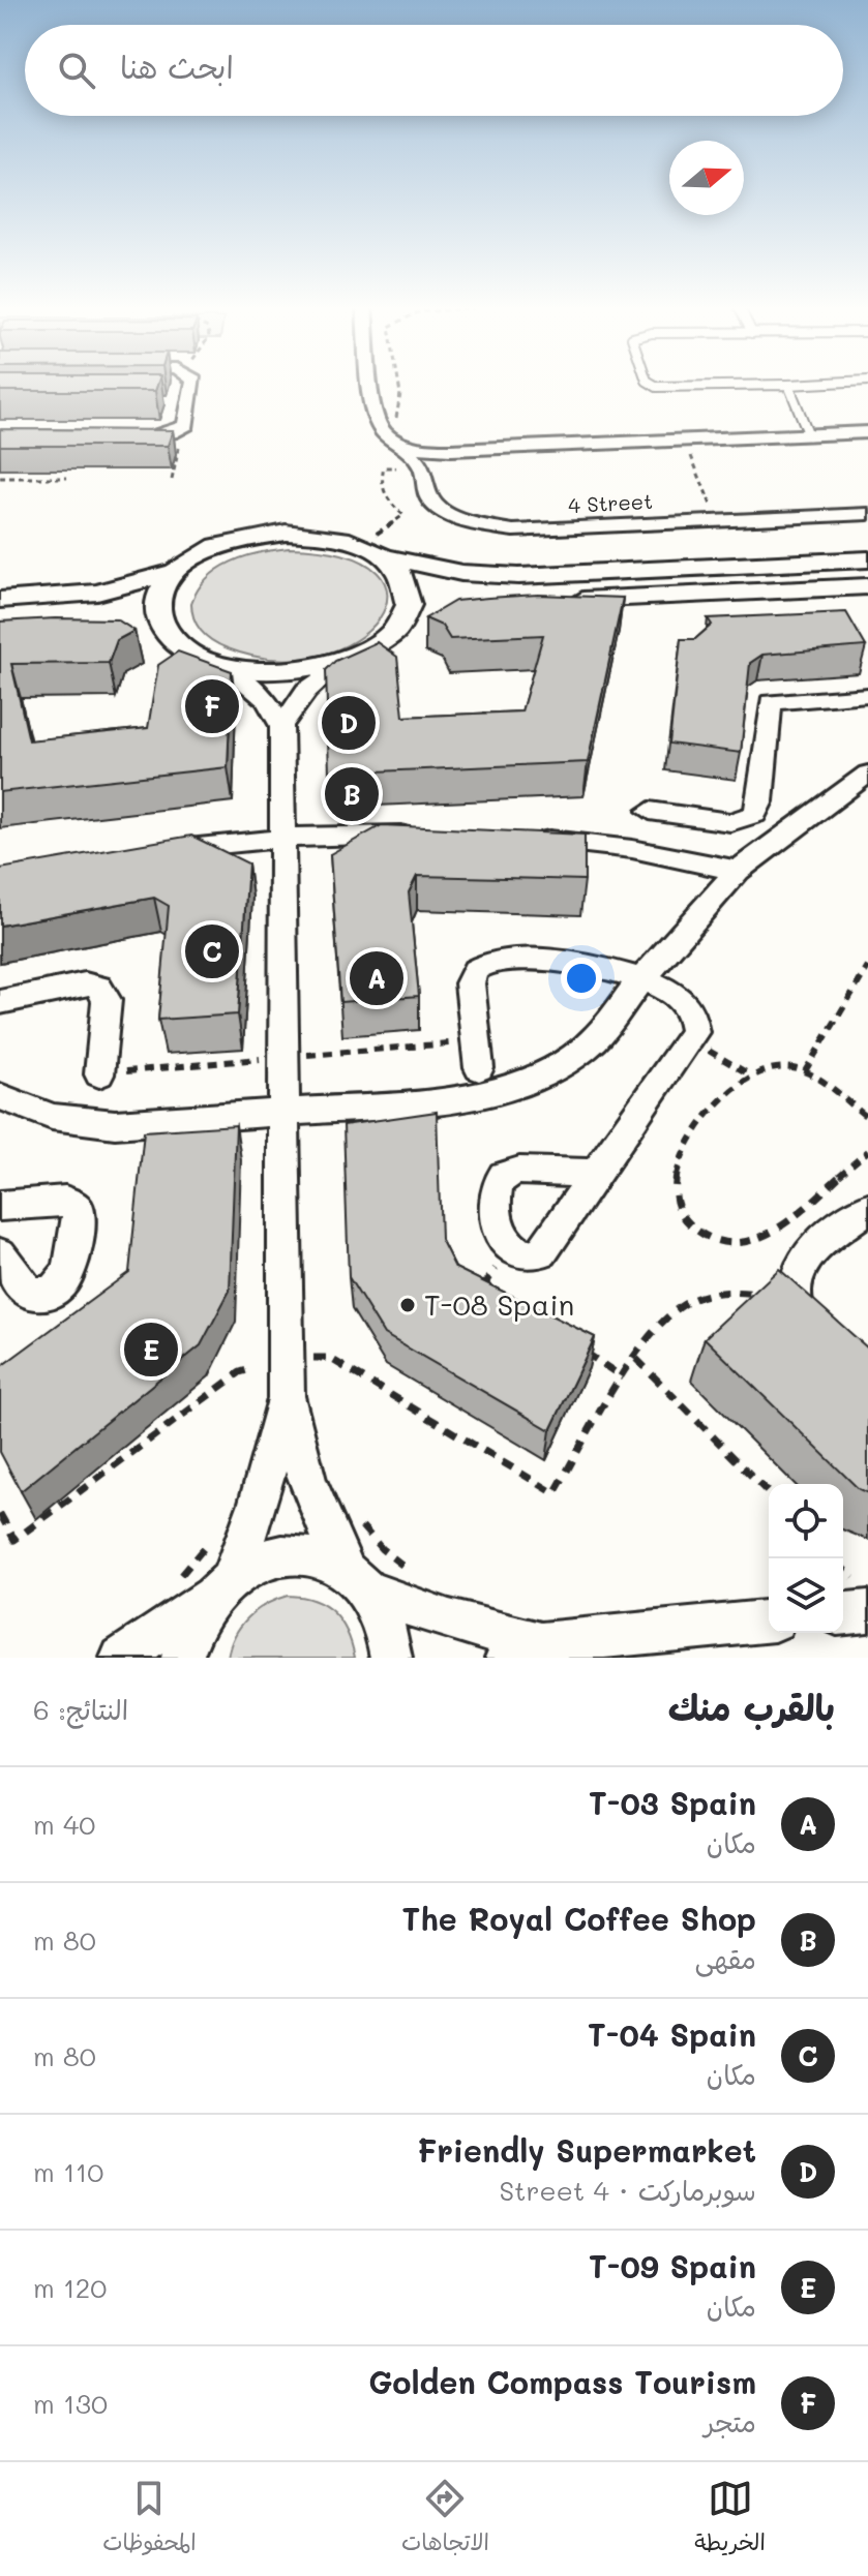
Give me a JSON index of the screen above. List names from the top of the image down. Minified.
{"streets":{"street":["4 Street"]},"places":["T-08 Spain"],"north":"right","page":{"search":"ابحث هنا","pins":["F","D","B","C","A","E"],"heading":["بالقرب منك","النتائج: 6"],"list":[{"mark":"A","name":"T-03 Spain","note":"مكان","value":"40 m"},{"mark":"B","name":"The Royal Coffee Shop","note":"مقهى","value":"80 m"},{"mark":"C","name":"T-04 Spain","note":"مكان","value":"80 m"},{"mark":"D","name":"Friendly Supermarket","note":"سوبرماركت · 4 Street","value":"110 m"},{"mark":"E","name":"T-09 Spain","note":"مكان","value":"120 m"},{"mark":"F","name":"Golden Compass Tourism","note":"متجر","value":"130 m"}],"nav":["الخريطة","الاتجاهات","المحفوظات"]}}
